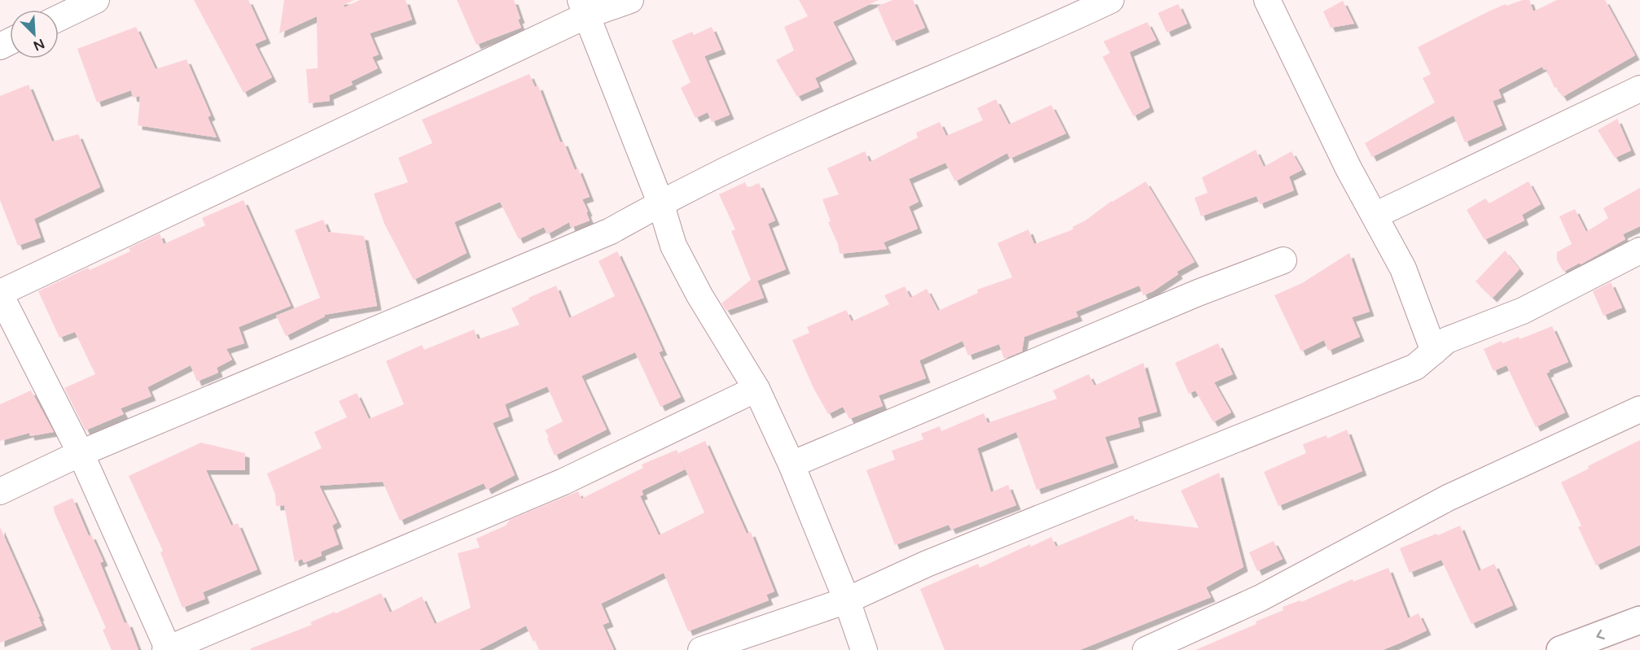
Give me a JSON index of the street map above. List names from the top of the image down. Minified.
{"north":"bottom right"}
